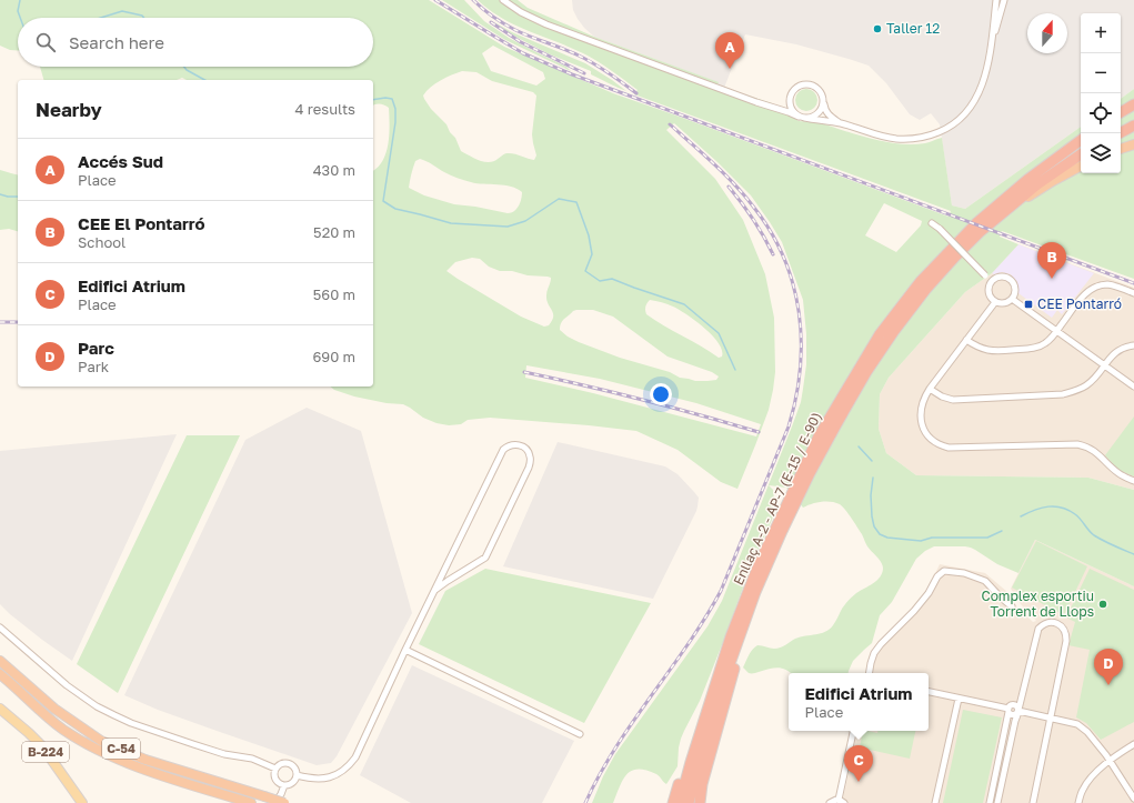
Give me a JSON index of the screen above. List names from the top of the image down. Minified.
{"streets":{"highway":["Enllaç A-2 - AP-7 (E-15 / E-90)","C-54"],"main road":["B-224"]},"places":{"other":["Taller 12","Complex esportiu Torrent de Llops"],"transit":["CEE Pontarró"]},"north":"top","page":{"map_buttons":["+","−"],"search":"Search here","pins":["A","B","D","C"],"heading":["Nearby","4 results"],"list":[{"mark":"A","name":"Accés Sud","note":"Place","value":"430 m"},{"mark":"B","name":"CEE El Pontarró","note":"School","value":"520 m"},{"mark":"C","name":"Edifici Atrium","note":"Place","value":"560 m"},{"mark":"D","name":"Parc","note":"Park","value":"690 m"}],"popup":["Edifici Atrium","Place"]}}
